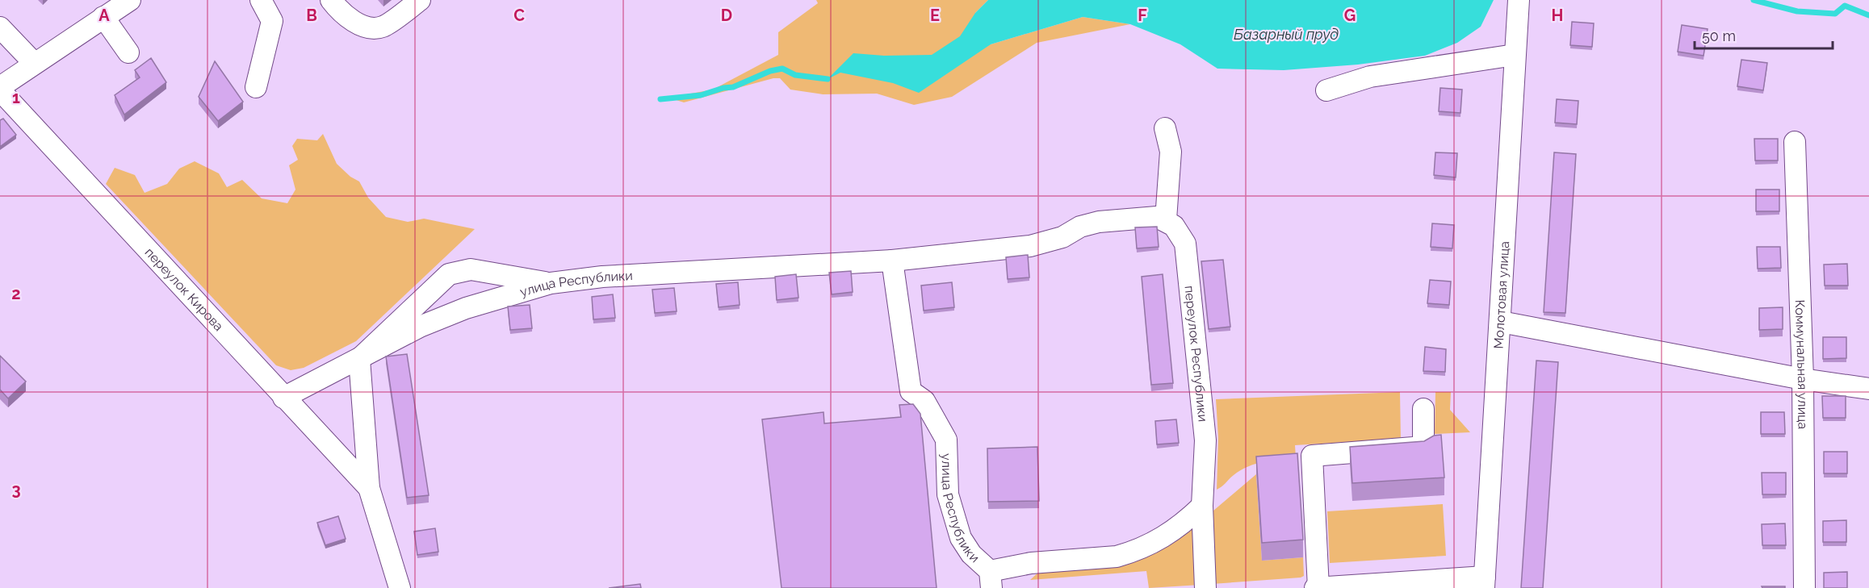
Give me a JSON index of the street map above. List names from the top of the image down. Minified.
{"streets":{"street":["улица Республики","переулок Кирова","Молотовая улица","переулок Республики","Коммунальная улица"]},"crossings":[["улица Республики","переулок Кирова"],["улица Республики","переулок Республики"]],"water":["Базарный пруд"],"scale_bar":"50 m","grid":{"columns":["A","B","C","D","E","F","G","H"],"rows":["1","2","3"]}}
